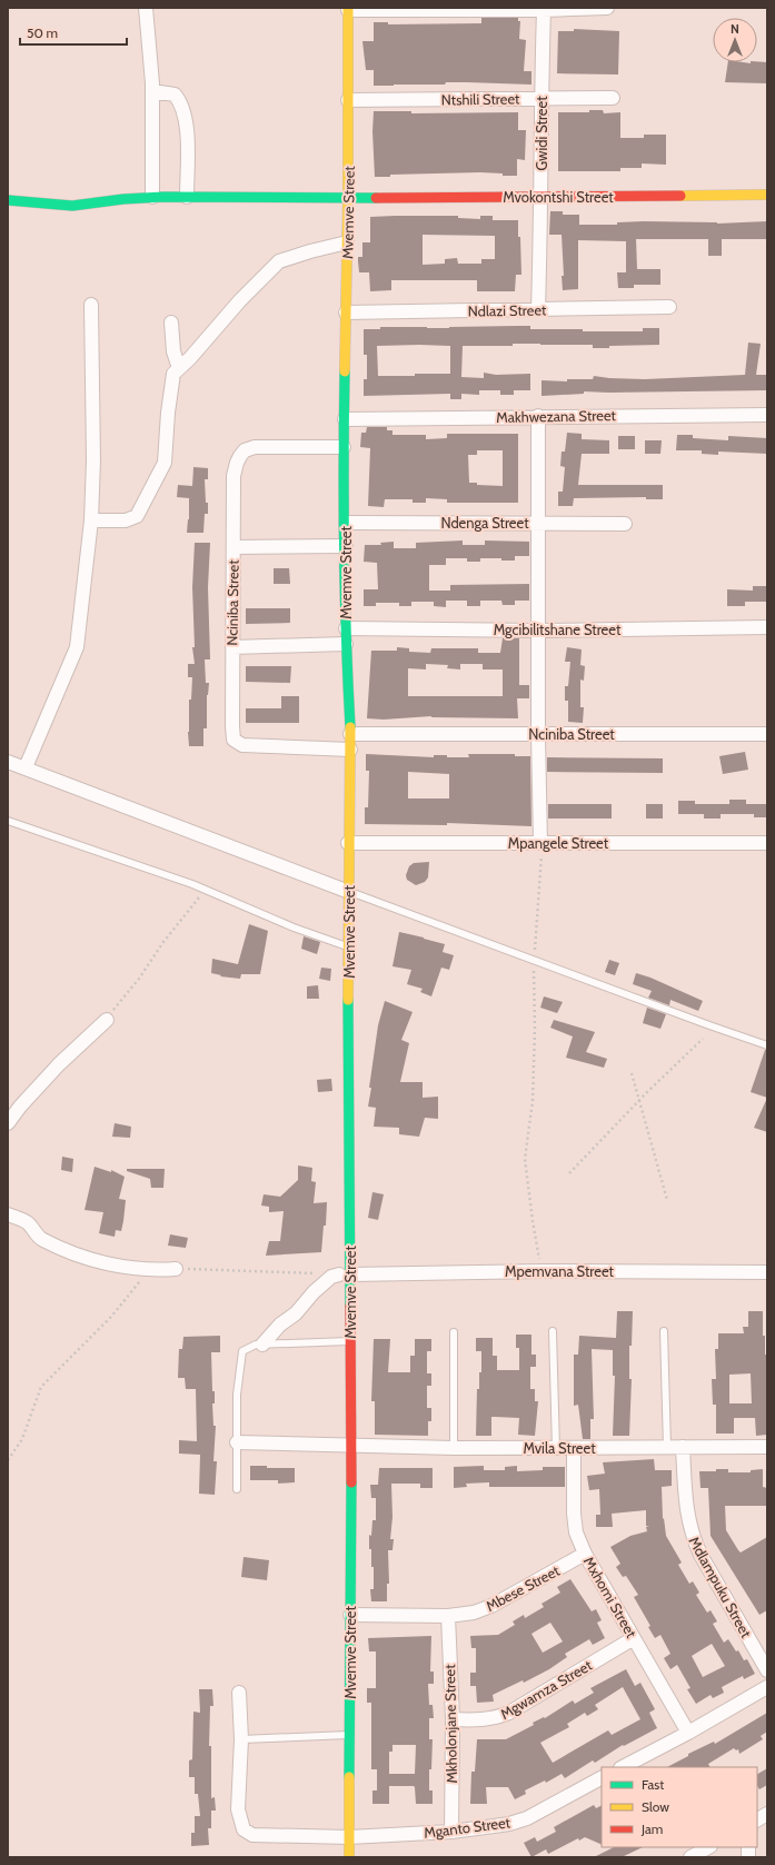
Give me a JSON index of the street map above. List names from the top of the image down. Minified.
{"streets":{"street":["Ntshili Street","Gwidi Street","Mvokontshi Street","Mvemve Street","Ndlazi Street","Makhwezana Street","Ndenga Street","Nciniba Street","Mgcibilitshane Street","Mpangele Street","Mpemvana Street","Mvila Street","Mdlampuku Street","Mbese Street","Mxhomi Street","Mgwamza Street","Mkholonjane Street","Mganto Street"]},"crossings":[["Ntshili Street","Gwidi Street"],["Ntshili Street","Mvemve Street"],["Gwidi Street","Mvokontshi Street"],["Gwidi Street","Ndlazi Street"],["Mvokontshi Street","Mvemve Street"],["Mvemve Street","Ndlazi Street"],["Mvemve Street","Makhwezana Street"],["Mvemve Street","Ndenga Street"],["Mvemve Street","Nciniba Street"],["Mvemve Street","Mgcibilitshane Street"],["Mvemve Street","Mpangele Street"],["Mvemve Street","Mpemvana Street"],["Mvemve Street","Mvila Street"],["Mvemve Street","Mbese Street"],["Mvemve Street","Mganto Street"],["Mvila Street","Mdlampuku Street"],["Mvila Street","Mxhomi Street"],["Mbese Street","Mxhomi Street"],["Mbese Street","Mkholonjane Street"],["Mxhomi Street","Mgwamza Street"],["Mgwamza Street","Mkholonjane Street"],["Mkholonjane Street","Mganto Street"]],"legend":["Fast","Slow","Jam"],"scale_bar":"50 m","north":"top"}
